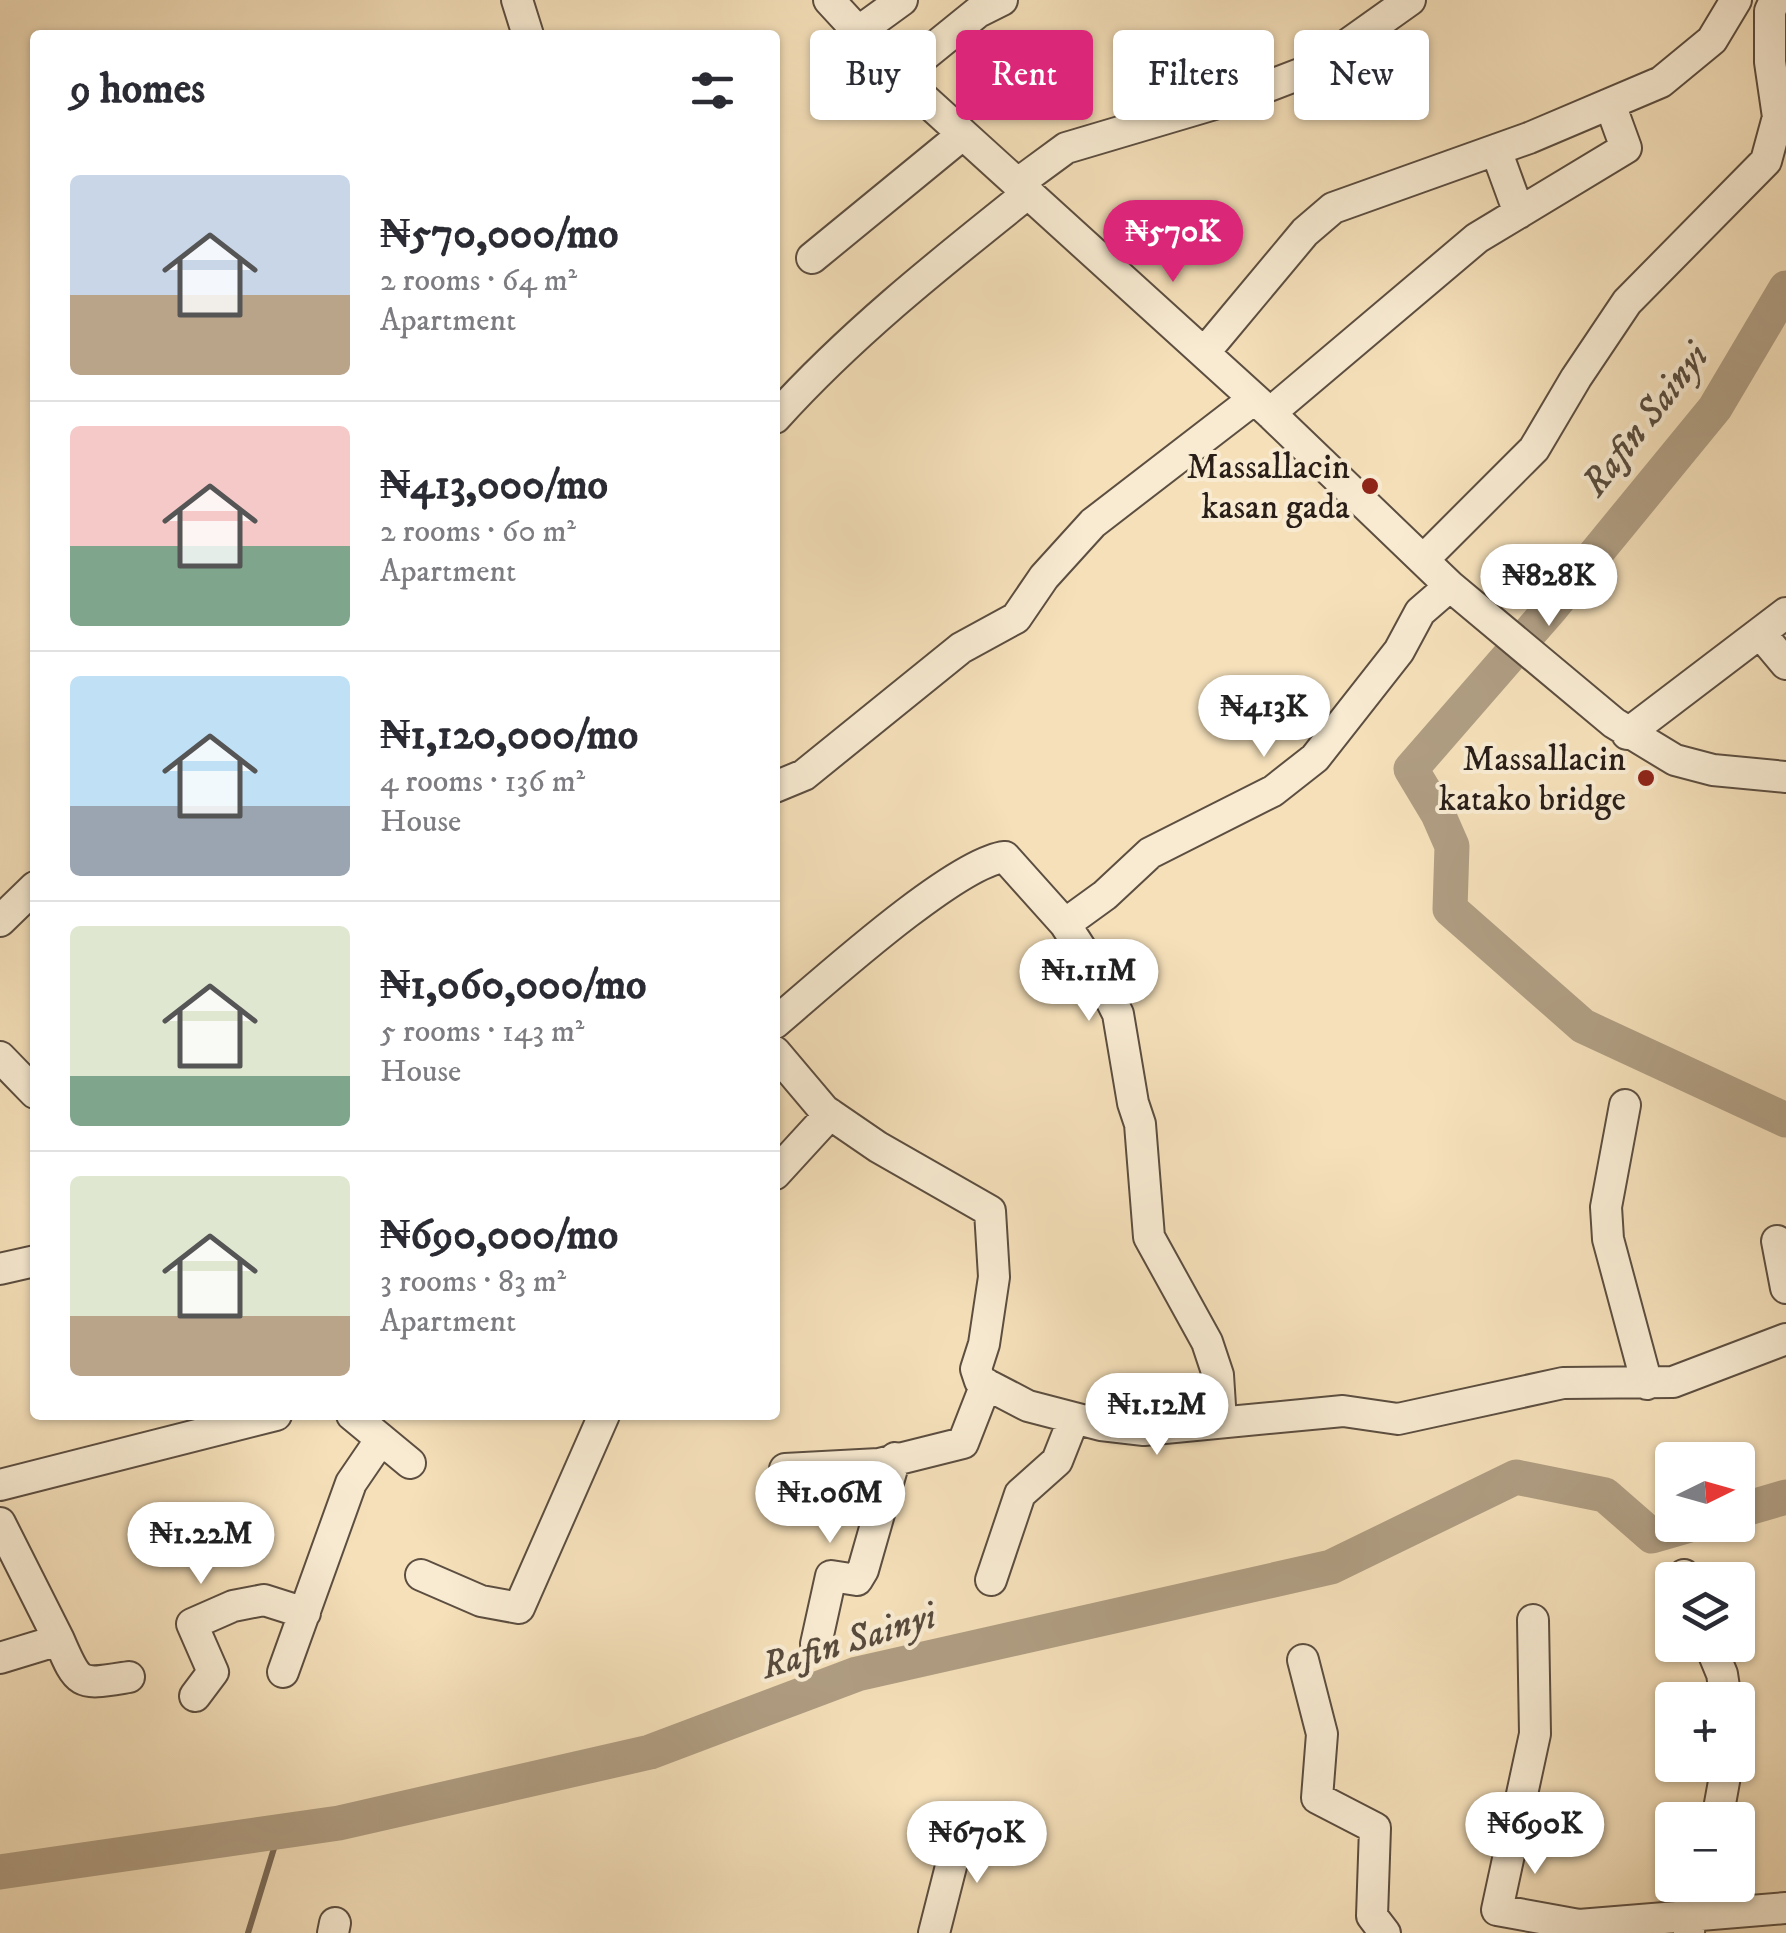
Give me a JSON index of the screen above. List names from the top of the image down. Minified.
{"water":["Rafin Sainyi"],"places":["Massallacin kasan gada","Massallacin katako bridge"],"north":"right","page":{"chip":["Buy","Rent","Filters","New"],"heading":"9 homes","list":[{"name":"₦570,000/mo","note":"2 rooms · 64 m² · Apartment"},{"name":"₦413,000/mo","note":"2 rooms · 60 m² · Apartment"},{"name":"₦1,120,000/mo","note":"4 rooms · 136 m² · House"},{"name":"₦1,060,000/mo","note":"5 rooms · 143 m² · House"},{"name":"₦690,000/mo","note":"3 rooms · 83 m² · Apartment"}],"price":["₦570K","₦828K","₦413K","₦1.11M","₦1.12M","₦1.06M","₦1.22M","₦690K","₦670K"],"map_buttons":["+","−"]}}
